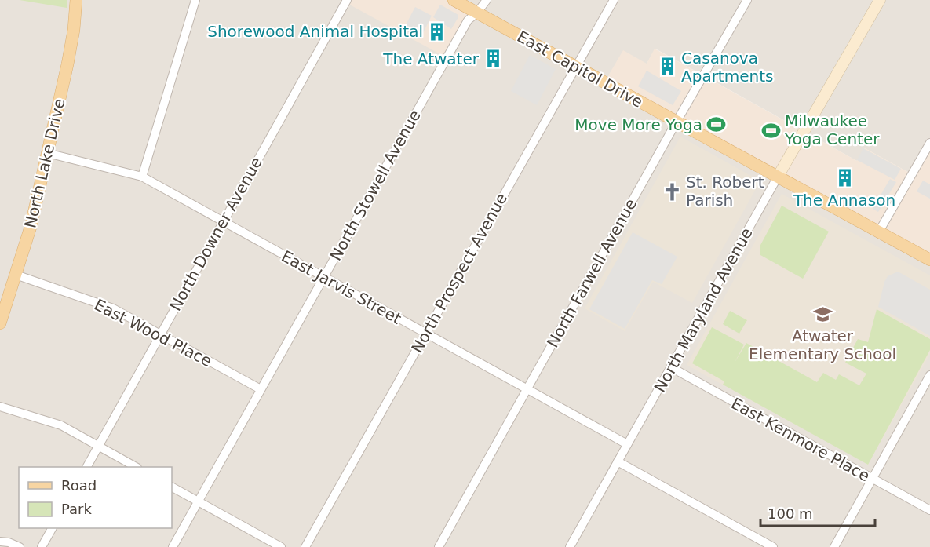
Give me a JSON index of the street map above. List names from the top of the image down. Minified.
{"streets":{"main road":["East Capitol Drive","North Lake Drive"],"street":["North Stowell Avenue","North Downer Avenue","North Prospect Avenue","North Farwell Avenue","East Jarvis Street","North Maryland Avenue","East Wood Place","East Kenmore Place"]},"crossings":[["East Capitol Drive","North Stowell Avenue"],["East Capitol Drive","North Prospect Avenue"],["East Capitol Drive","North Farwell Avenue"],["East Capitol Drive","North Maryland Avenue"],["North Lake Drive","East Jarvis Street"],["North Lake Drive","East Wood Place"],["North Stowell Avenue","East Jarvis Street"],["North Stowell Avenue","East Wood Place"],["North Downer Avenue","East Jarvis Street"],["North Downer Avenue","East Wood Place"],["North Prospect Avenue","East Jarvis Street"],["North Farwell Avenue","East Jarvis Street"],["East Jarvis Street","North Maryland Avenue"],["North Maryland Avenue","East Kenmore Place"]],"places":{"building":["Shorewood Animal Hospital","The Atwater","Casanova Apartments","The Annason"],"sports":["Move More Yoga","Milwaukee Yoga Center"],"church":["St. Robert Parish"],"school or university":["Atwater Elementary School"]},"legend":["Road","Park"],"scale_bar":"100 m"}
